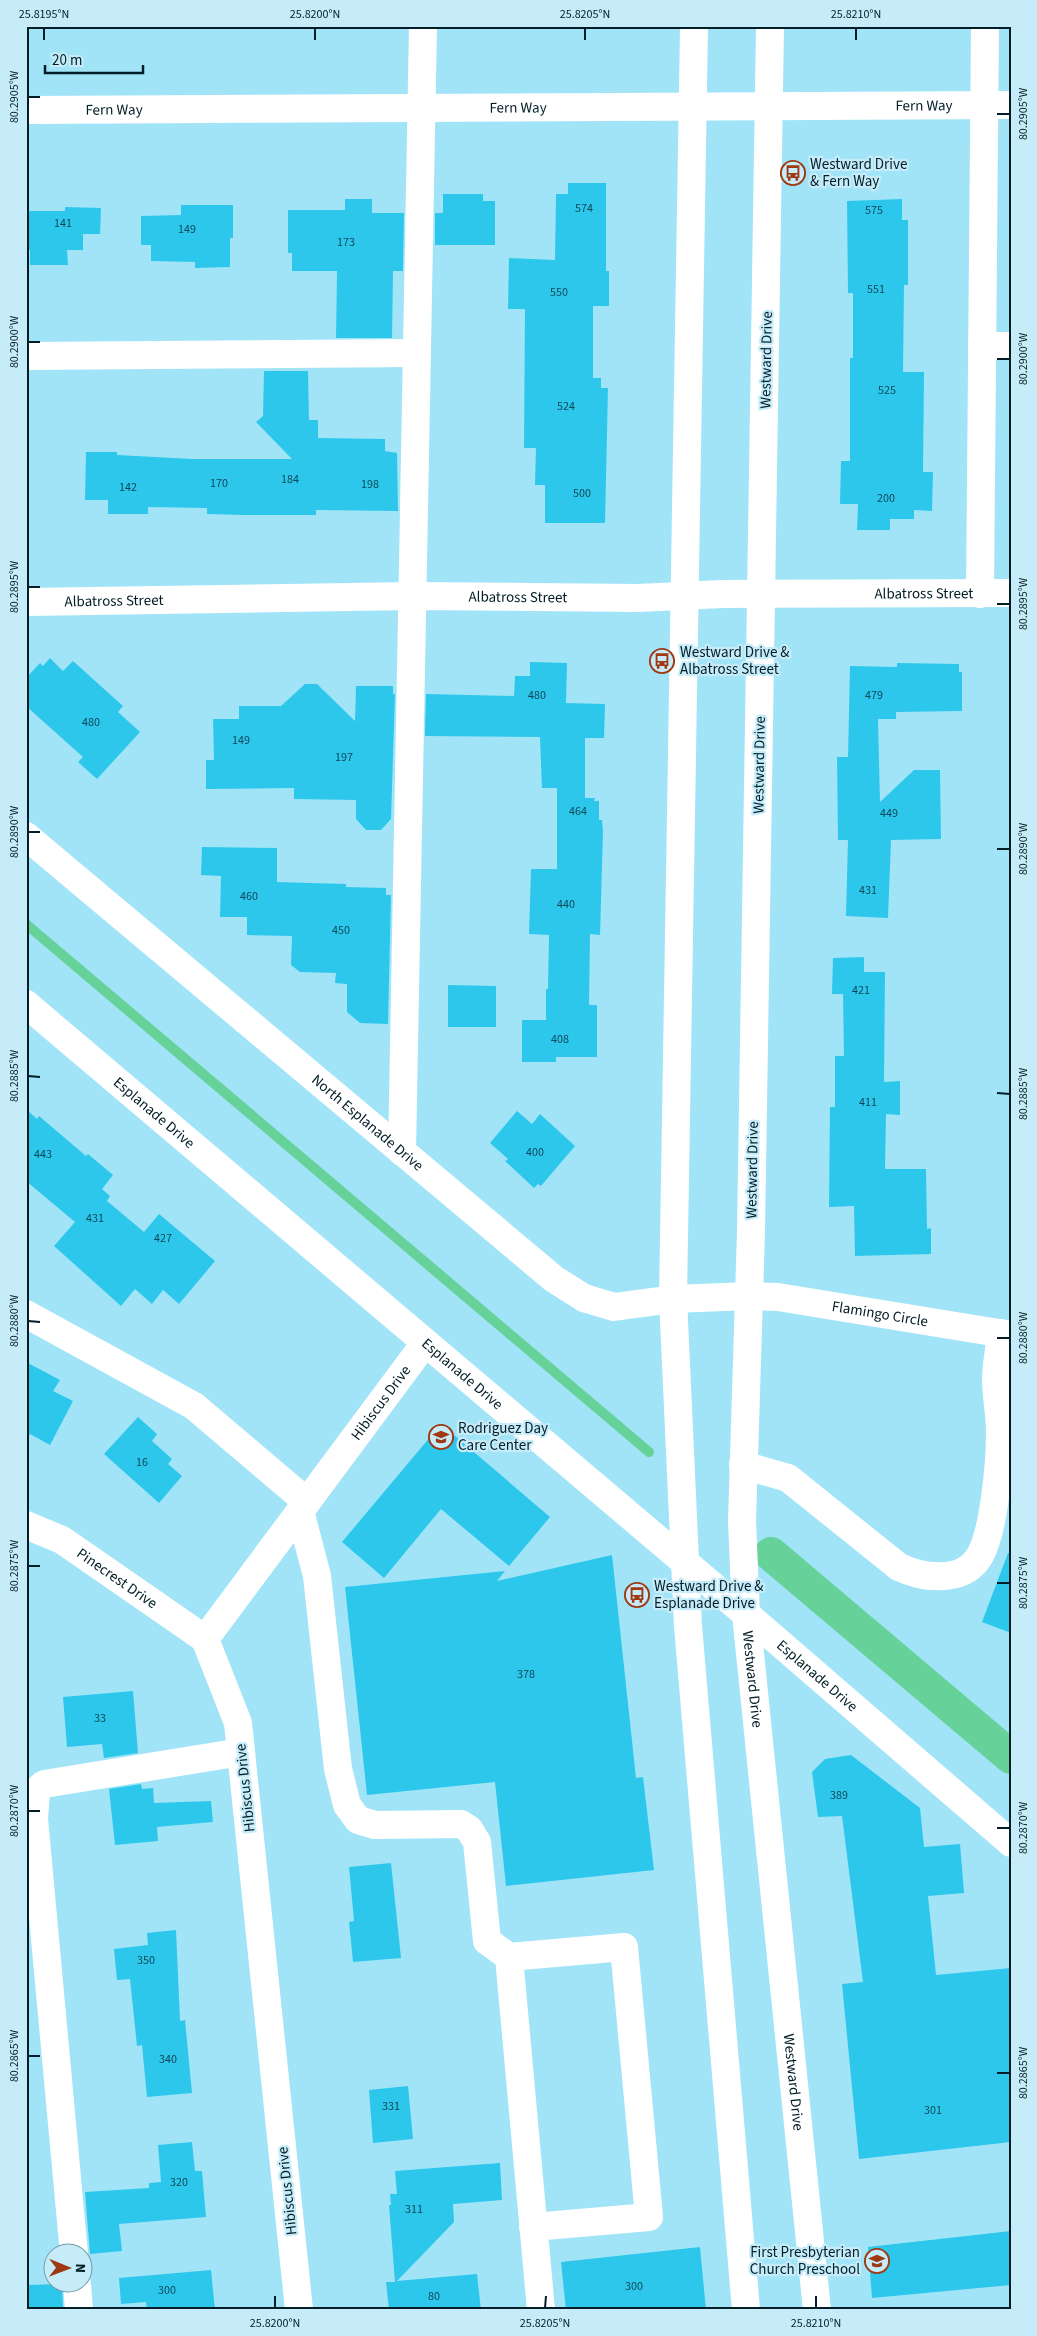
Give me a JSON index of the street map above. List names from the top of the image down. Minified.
{"streets":{"street":["Fern Way","Westward Drive","Albatross Street","Esplanade Drive","North Esplanade Drive","Flamingo Circle","Hibiscus Drive","Pinecrest Drive"]},"crossings":[["Fern Way","Westward Drive"],["Westward Drive","Albatross Street"],["Westward Drive","Esplanade Drive"],["Westward Drive","North Esplanade Drive"],["Westward Drive","Flamingo Circle"],["Esplanade Drive","Hibiscus Drive"],["North Esplanade Drive","Flamingo Circle"],["Hibiscus Drive","Pinecrest Drive"]],"places":{"bus stop":["Westward Drive & Fern Way","Westward Drive & Albatross Street","Westward Drive & Esplanade Drive"],"school or university":["Rodriguez Day Care Center","First Presbyterian Church Preschool"]},"house_numbers":["574","575","141","149","173","551","550","525","524","184","170","198","142","500","200","480","479","480","149","197","464","449","431","460","440","450","421","408","411","400","443","431","427","16","378","33","389","350","340","331","301","320","311","300","300","80"],"scale_bar":"20 m","north":"right","coordinates":["25.8195°N","25.8200°N","25.8205°N","25.8210°N","80.2905°W","80.2900°W","80.2895°W","80.2890°W","80.2885°W","80.2880°W","80.2875°W","80.2870°W","80.2865°W"]}
